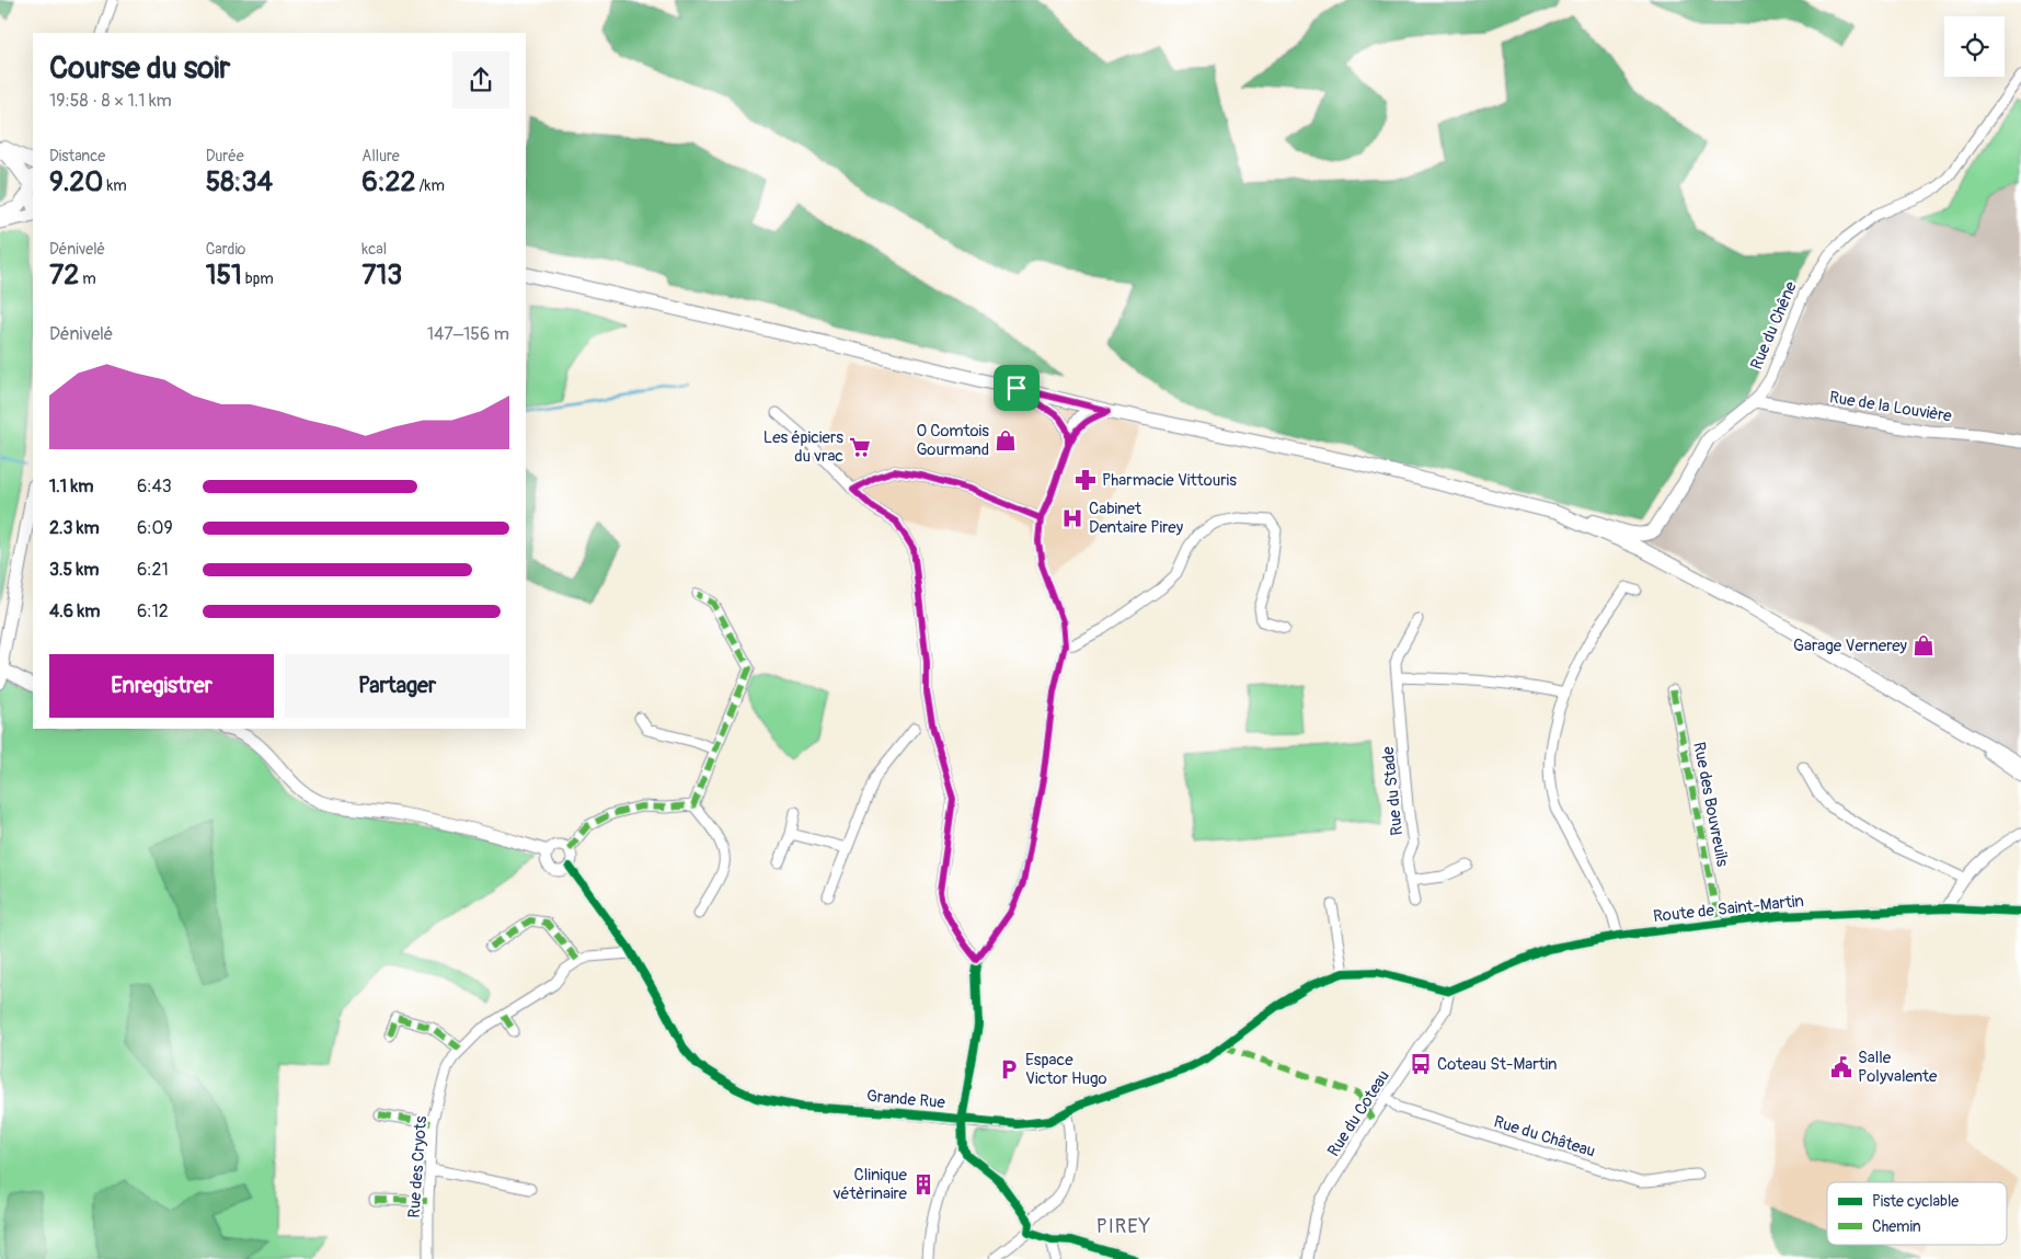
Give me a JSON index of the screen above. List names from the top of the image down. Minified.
{"streets":{"street":["Rue du Chêne","Rue de la Louvière","Rue du Stade","Rue des Bouvreuils","Route de Saint-Martin","Grande Rue","Rue du Coteau","Rue du Château","Rue des Cryots"]},"crossings":[["Rue du Chêne","Rue de la Louvière"],["Rue des Bouvreuils","Route de Saint-Martin"],["Route de Saint-Martin","Grande Rue"],["Route de Saint-Martin","Rue du Coteau"],["Grande Rue","Rue du Coteau"],["Grande Rue","Rue des Cryots"],["Rue du Coteau","Rue du Château"]],"districts":["PIREY"],"places":{"shop":["O Comtois Gourmand","Garage Vernerey"],"supermarket":["Les épiciers du vrac"],"pharmacy":["Pharmacie Vittouris"],"hospital":["Cabinet Dentaire Pirey"],"bus stop":["Coteau St-Martin"],"public building":["Salle Polyvalente"],"parking":["Espace Victor Hugo"],"building":["Clinique vétèrinaire"]},"legend":["Piste cyclable","Chemin"],"page":{"heading":["Course du soir","19:58 · 8 × 1.1 km"],"stats":[["Distance","9.20 km"],["Durée","58:34"],["Allure","6:22 /km"],["Dénivelé","72 m"],["Cardio","151 bpm"],["kcal","713"]],"chart":["Dénivelé","147–156 m"],"list":[{"name":"1.1 km","note":"6:43"},{"name":"2.3 km","note":"6:09"},{"name":"3.5 km","note":"6:21"},{"name":"4.6 km","note":"6:12"}],"buttons":["Enregistrer","Partager"]}}
